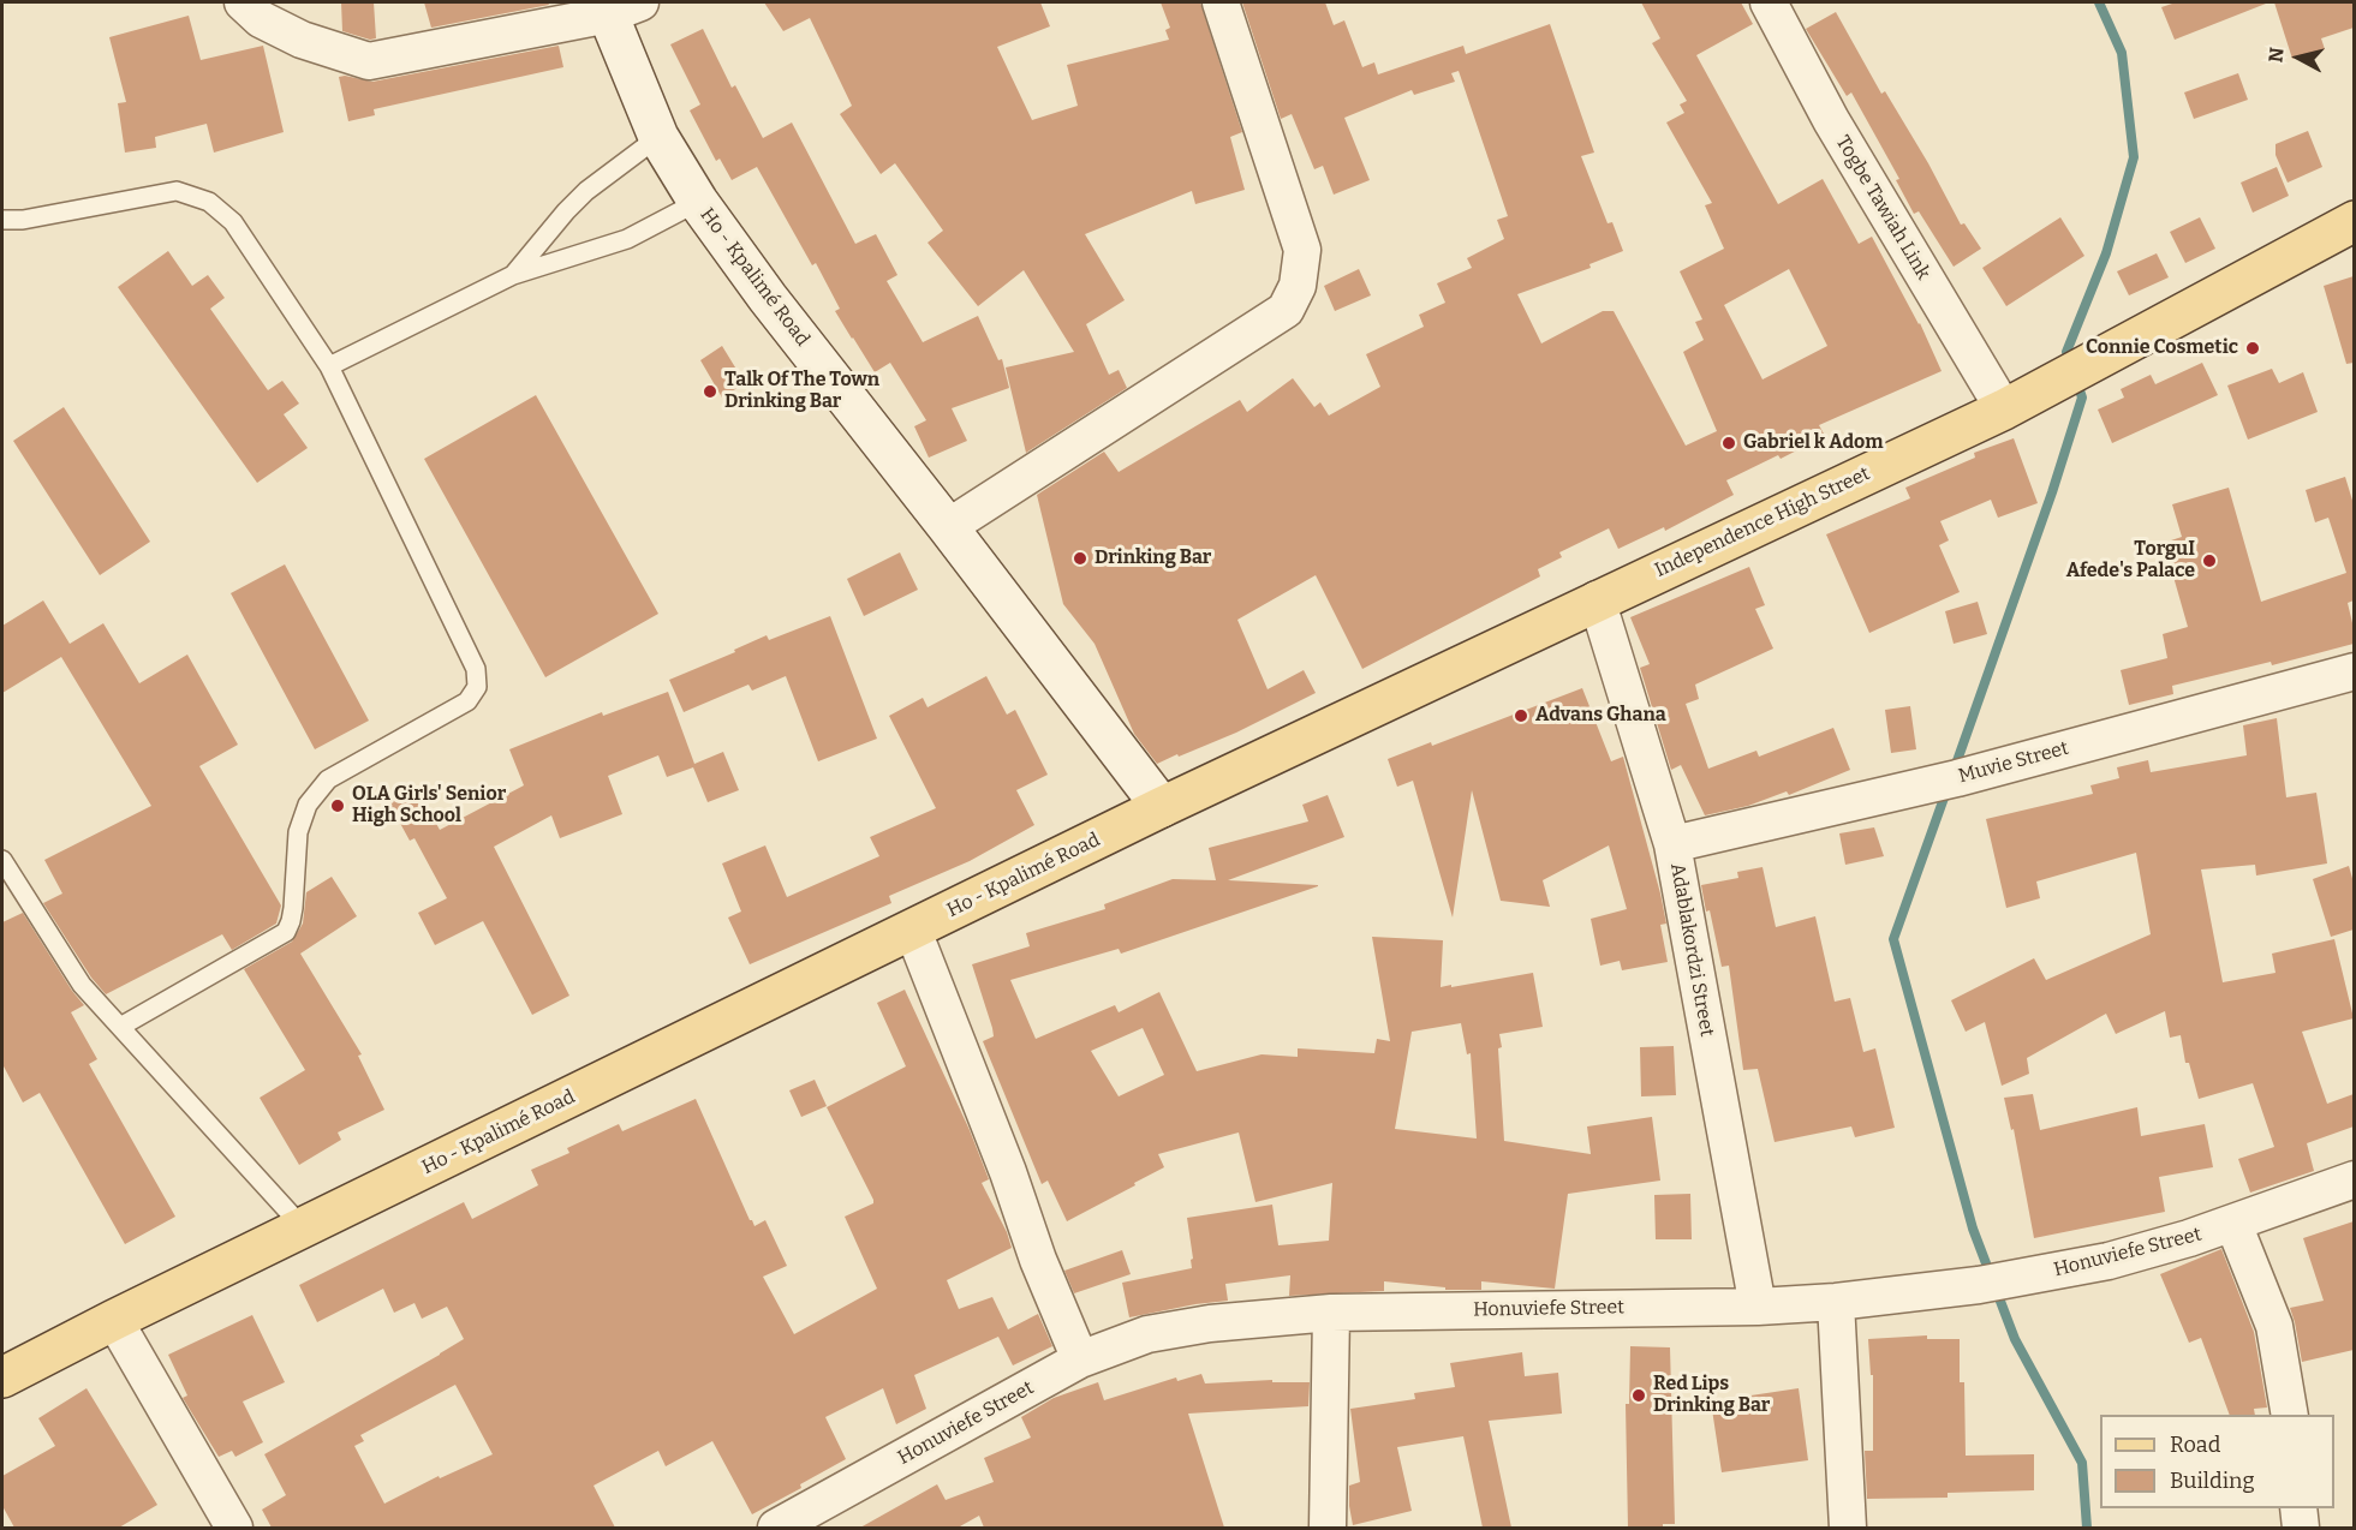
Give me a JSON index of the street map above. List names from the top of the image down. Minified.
{"streets":{"main road":["Ho - Kpalimé Road","Independence High Street"],"street":["Togbe Tawiah Link","Muvie Street","Adablakordzi Street","Honuviefe Street"]},"crossings":[["Togbe Tawiah Link","Independence High Street"],["Ho - Kpalimé Road","Independence High Street"],["Independence High Street","Adablakordzi Street"],["Muvie Street","Adablakordzi Street"],["Adablakordzi Street","Honuviefe Street"]],"places":["Connie Cosmetic","Talk Of The Town Drinking Bar","Gabriel k Adom","Drinking Bar","TorguI Afede's Palace","Advans Ghana","OLA Girls' Senior High School","Red Lips Drinking Bar"],"legend":["Road","Building"],"north":"left"}
